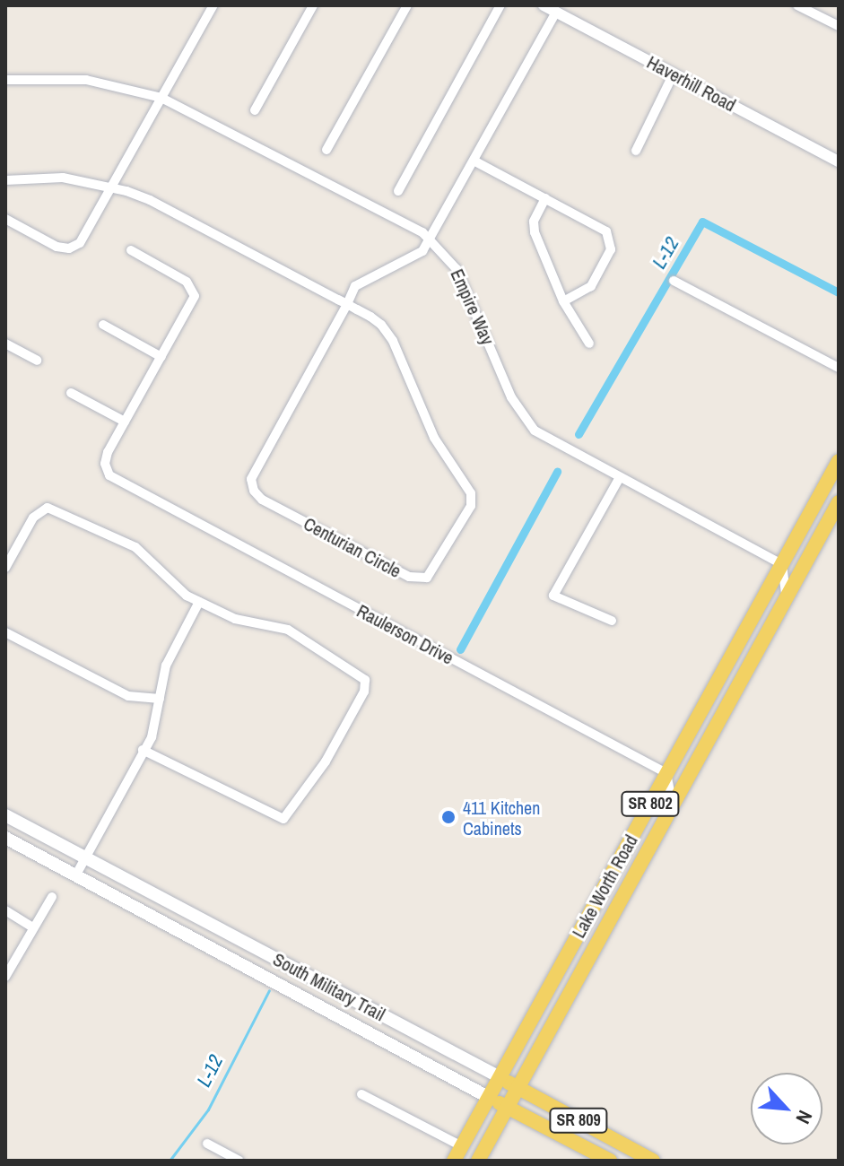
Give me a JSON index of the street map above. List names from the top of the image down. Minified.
{"streets":{"main road":["SR 802","Lake Worth Road","South Military Trail","SR 809"],"street":["Haverhill Road","Empire Way","Centurian Circle","Raulerson Drive"]},"crossings":[["Empire Way","Lake Worth Road"],["Raulerson Drive","Lake Worth Road"],["Lake Worth Road","South Military Trail"]],"water":["L-12"],"places":["411 Kitchen Cabinets"],"north":"bottom right"}
